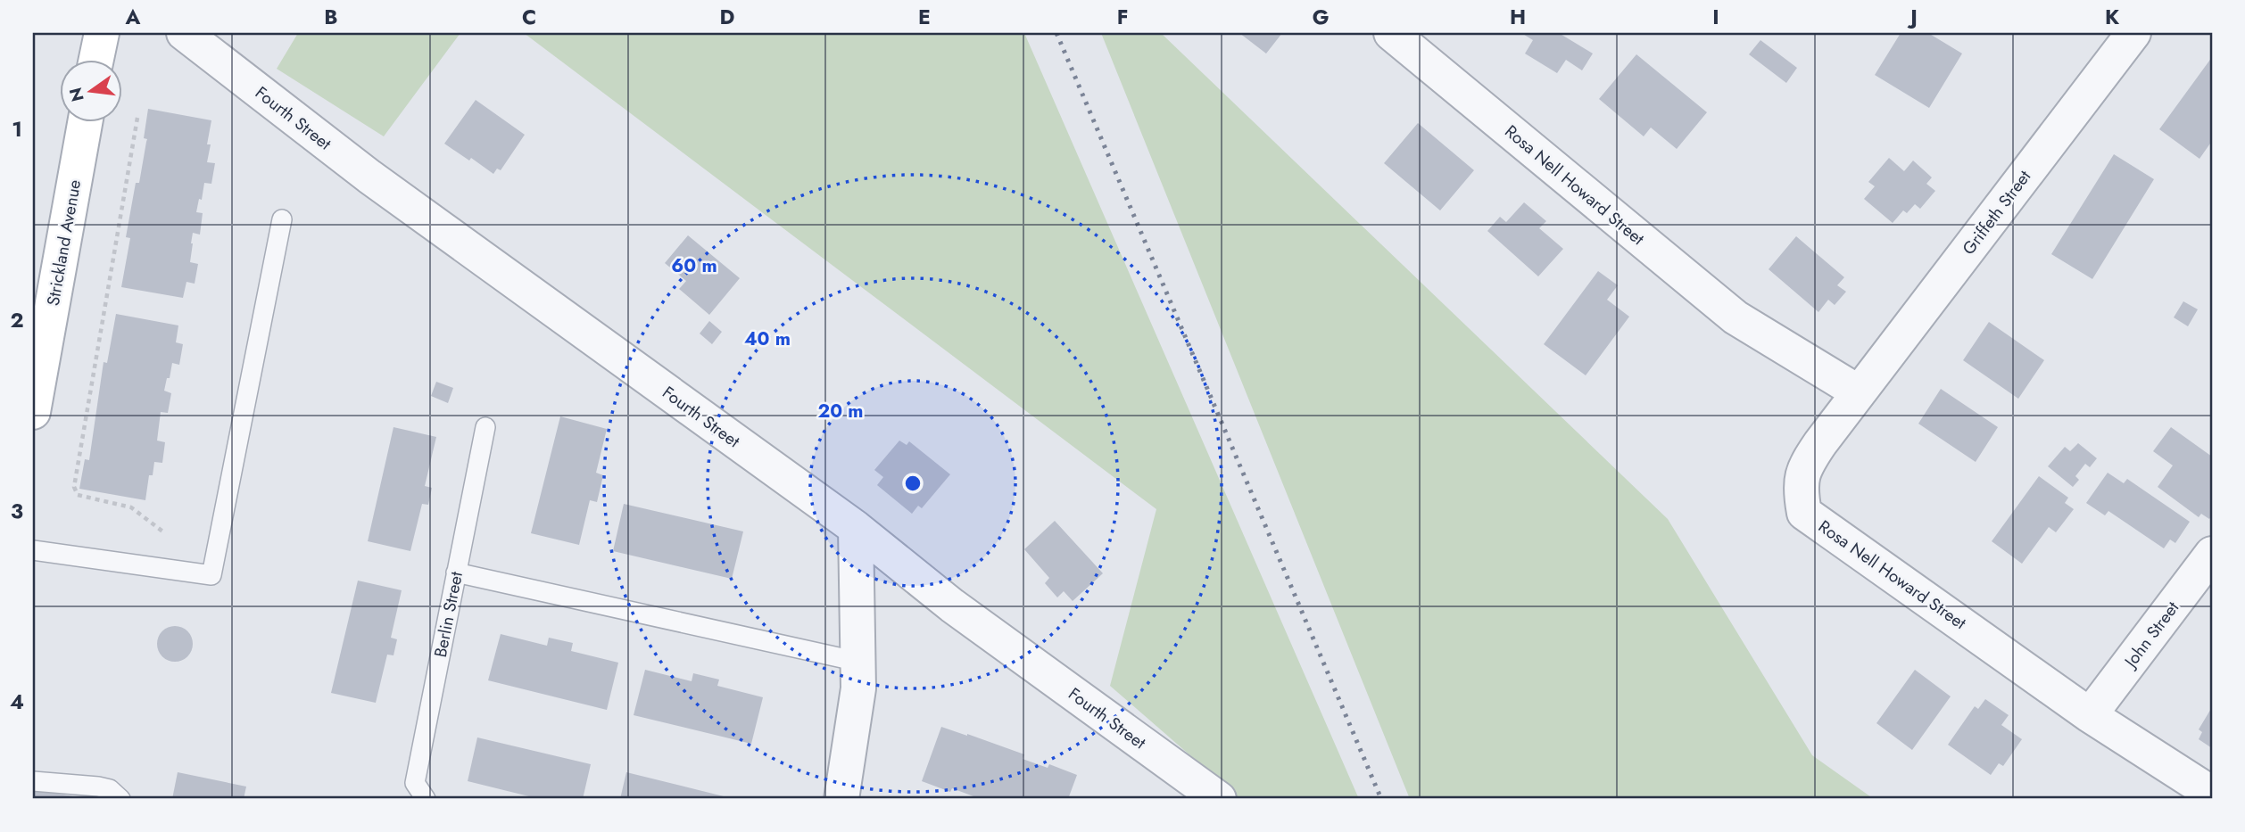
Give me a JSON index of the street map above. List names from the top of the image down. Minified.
{"streets":{"street":["Fourth Street","Rosa Nell Howard Street","Griffeth Street","Strickland Avenue","John Street"],"lane":["Berlin Street"]},"crossings":[["Rosa Nell Howard Street","Griffeth Street"],["Rosa Nell Howard Street","John Street"]],"north":"left","grid":{"columns":["A","B","C","D","E","F","G","H","I","J","K"],"rows":["1","2","3","4"]},"rings":["60 m","40 m","20 m"]}
